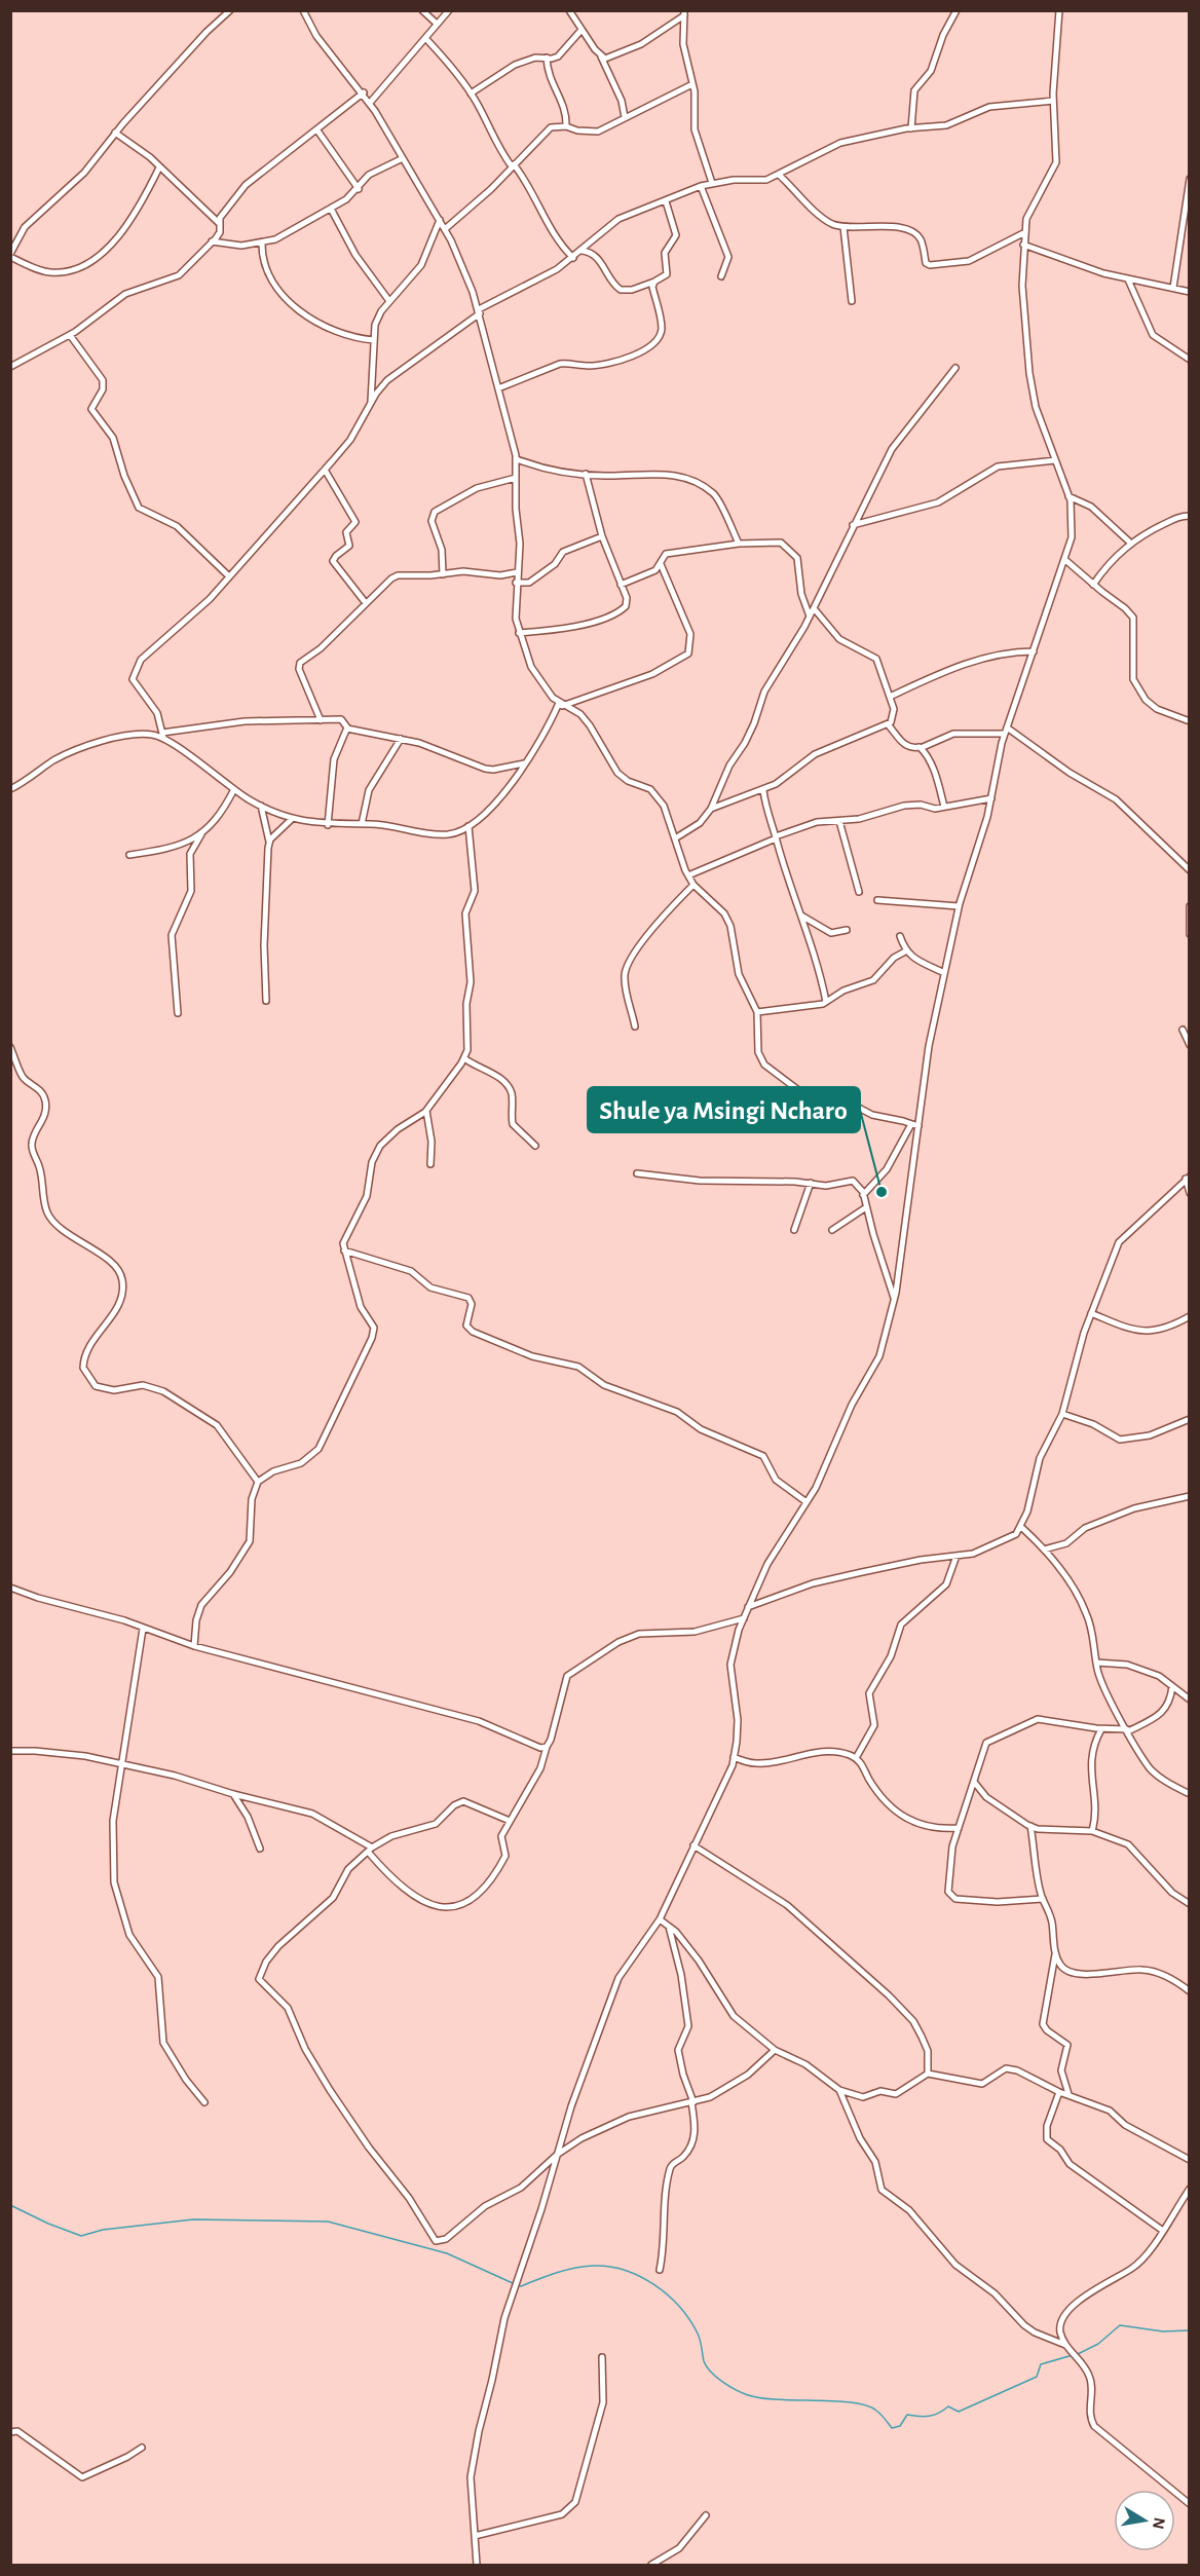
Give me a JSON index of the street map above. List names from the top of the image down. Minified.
{"places":["Shule ya Msingi Ncharo"],"north":"right"}
